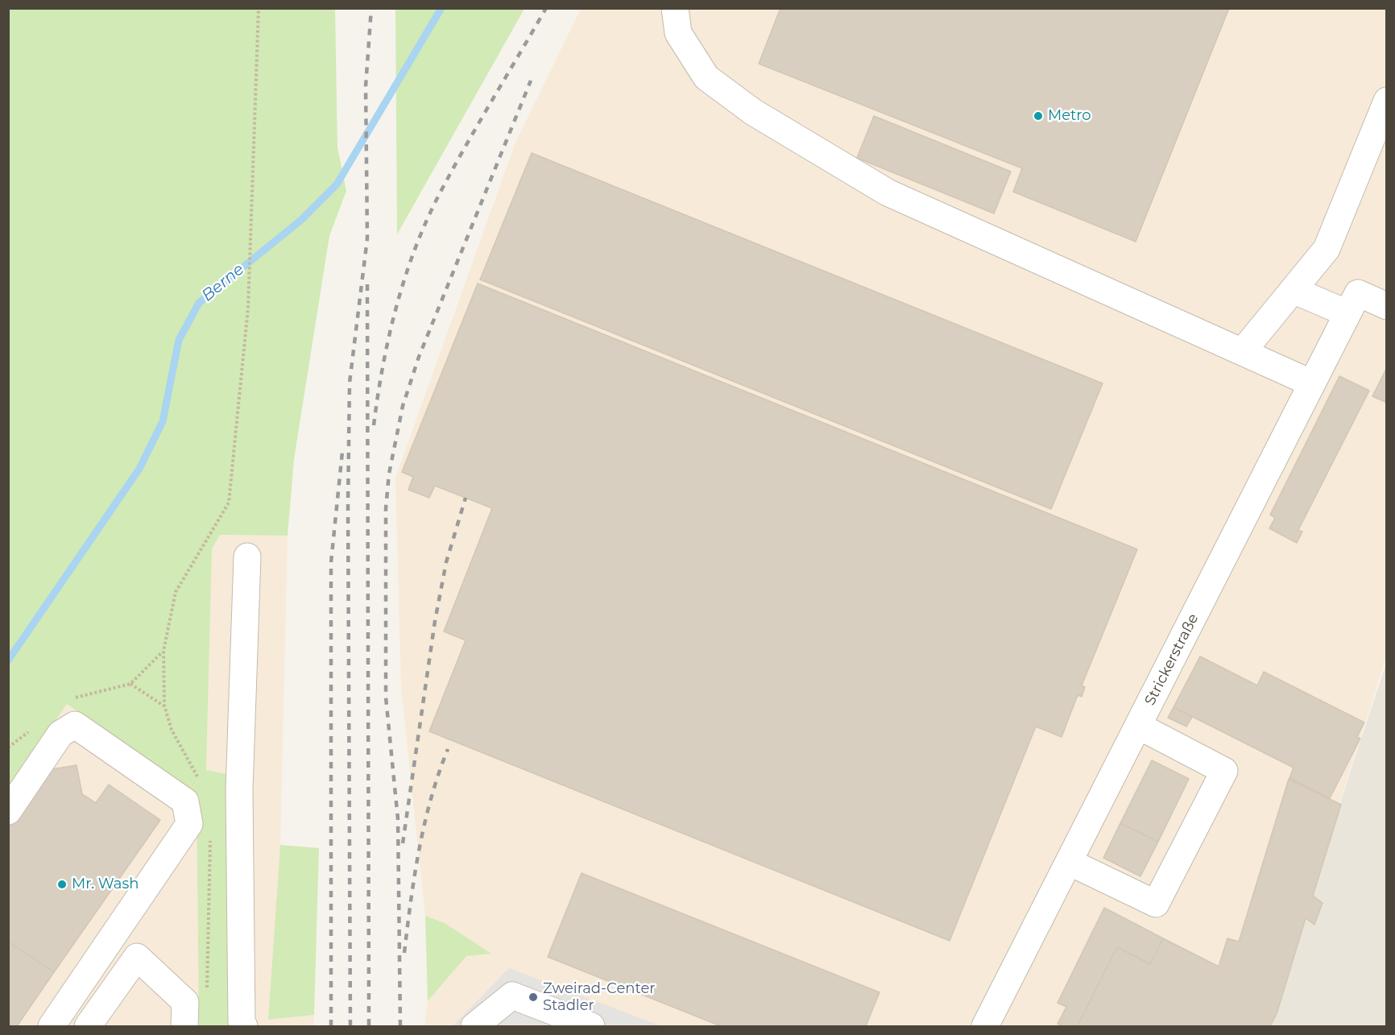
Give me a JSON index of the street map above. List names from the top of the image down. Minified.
{"streets":{"street":["Strickerstraße"]},"water":["Berne"],"places":["Metro","Mr. Wash","Zweirad-Center Stadler"]}
